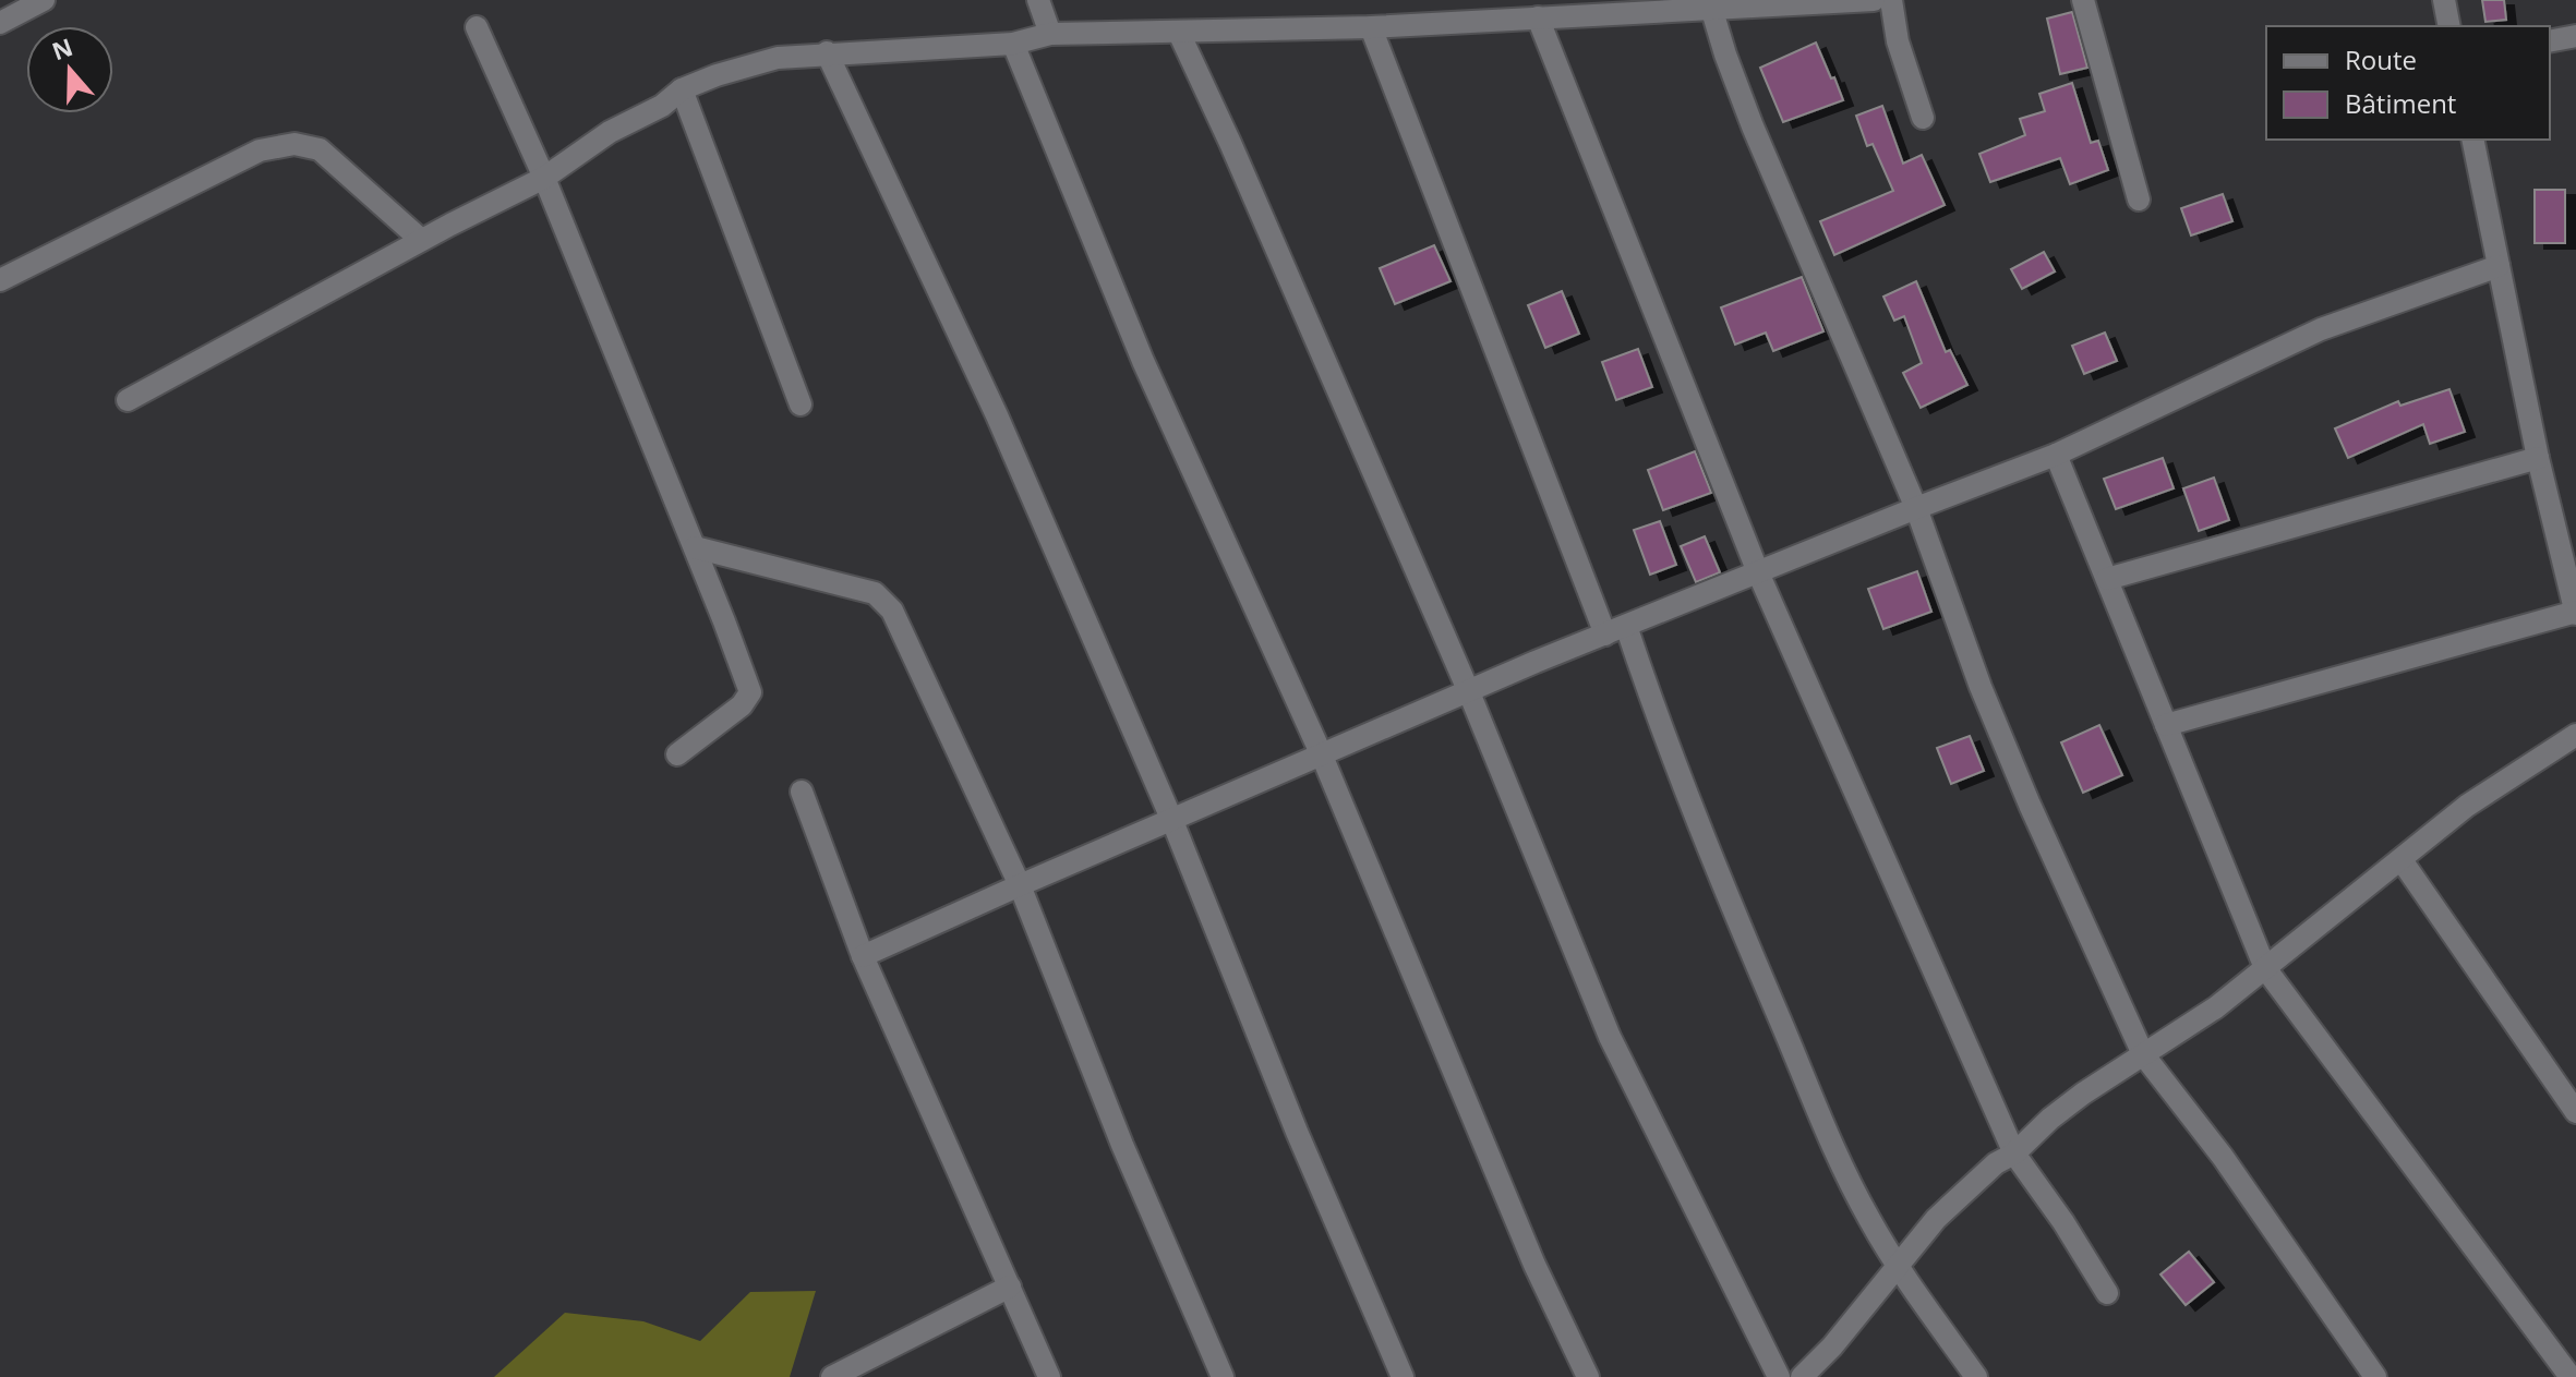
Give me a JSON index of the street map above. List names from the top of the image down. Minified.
{"legend":["Route","Bâtiment"],"north":"top"}
